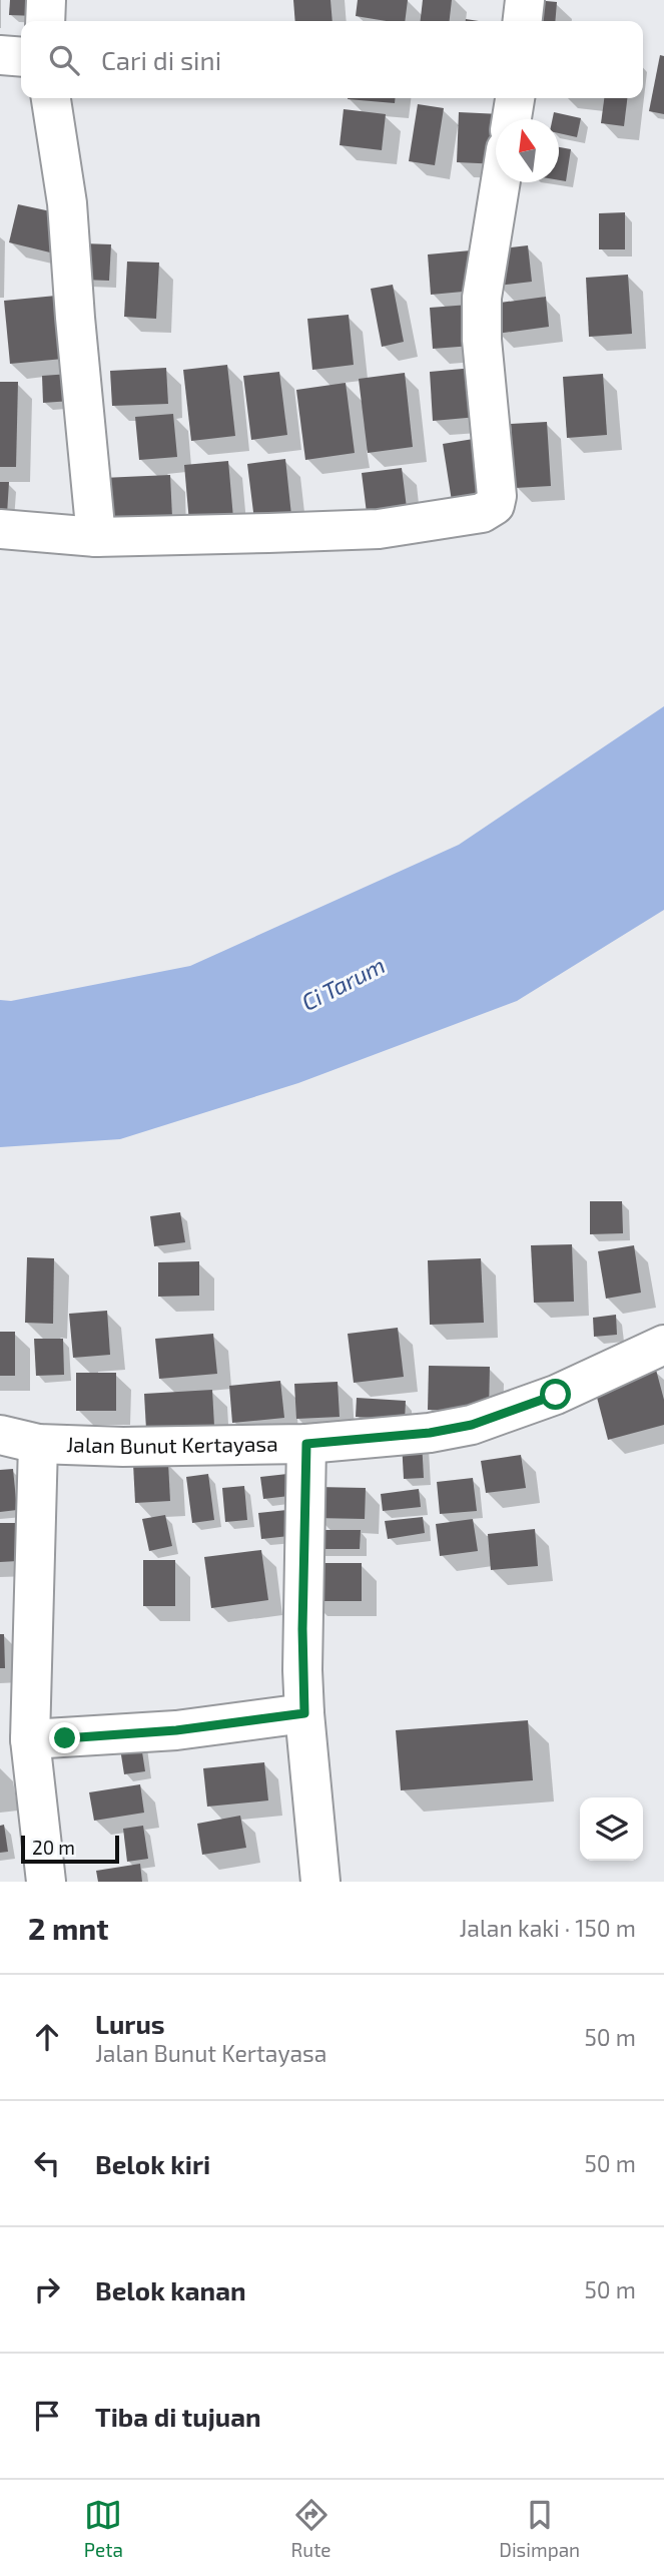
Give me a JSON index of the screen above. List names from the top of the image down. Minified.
{"streets":{"street":["Jalan Bunut Kertayasa"]},"water":["Ci Tarum"],"scale_bar":"20 m","north":"top","page":{"search":"Cari di sini","scale":"20 m","heading":["2 mnt","Jalan kaki · 150 m"],"list":[["Lurus","Jalan Bunut Kertayasa","50 m"],["Belok kiri","50 m"],["Belok kanan","50 m"],"Tiba di tujuan"],"nav":["Peta","Rute","Disimpan"]}}
